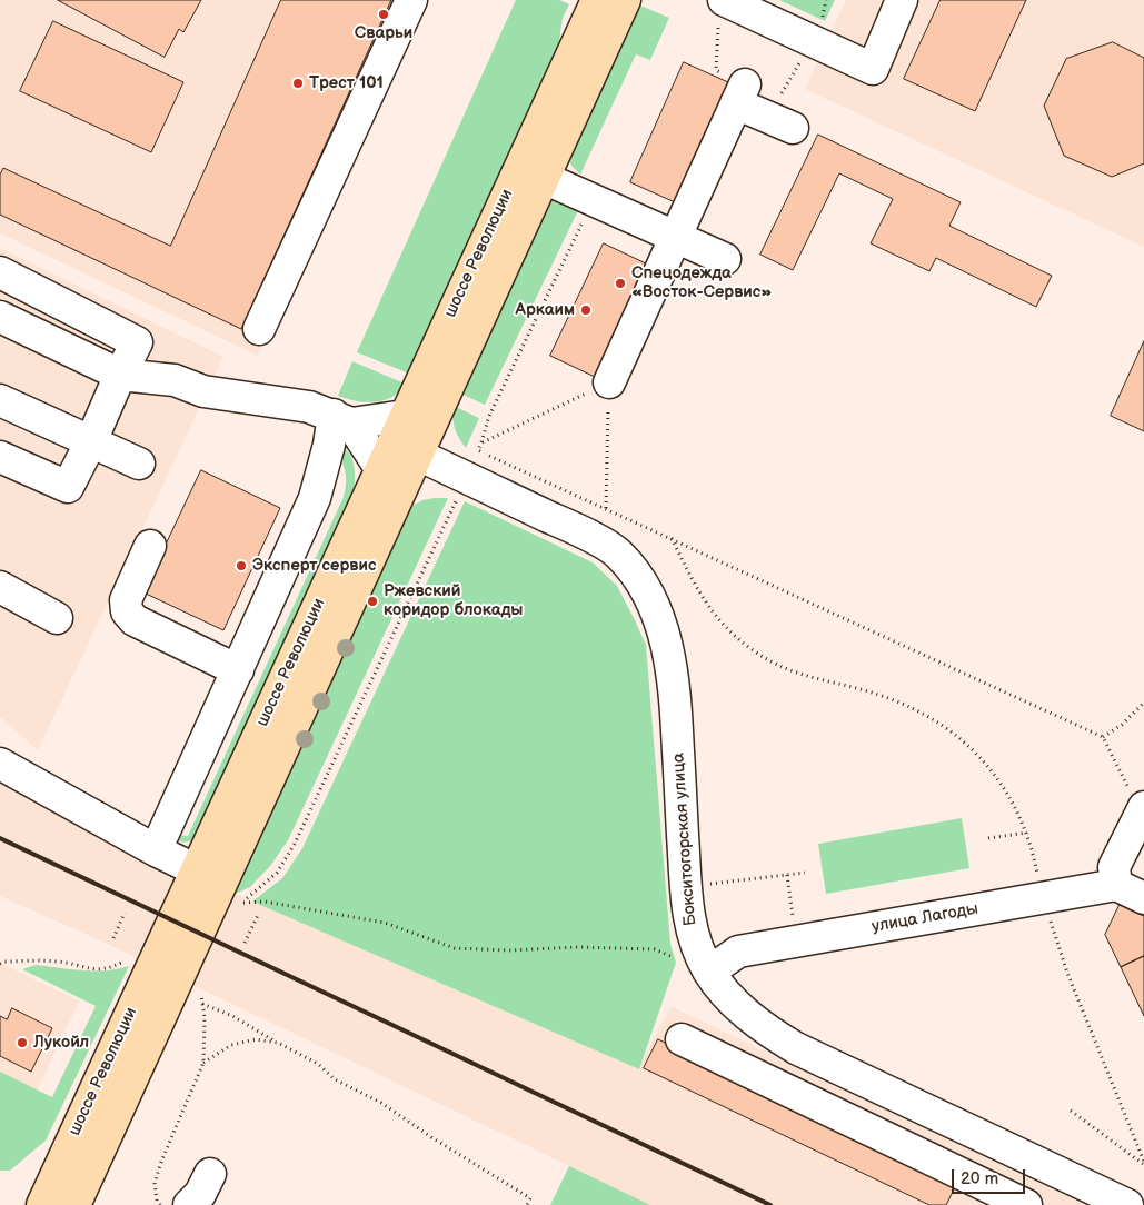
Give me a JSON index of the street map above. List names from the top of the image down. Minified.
{"streets":{"main road":["шоссе Революции"],"street":["Бокситогорская улица","улица Лагоды"]},"crossings":[["шоссе Революции","Бокситогорская улица"],["Бокситогорская улица","улица Лагоды"]],"places":["Сварьи","Трест 101","Спецодежда «Восток-Сервис»","Аркаим","Эксперт сервис","Ржевский коридор блокады","Лукойл"],"scale_bar":"20 m"}
